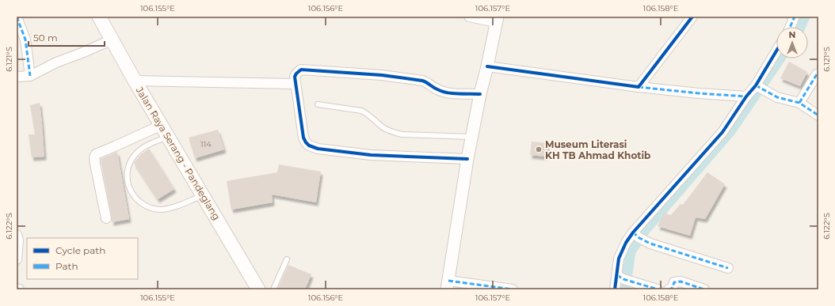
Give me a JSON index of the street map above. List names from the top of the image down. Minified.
{"streets":{"main road":["Jalan Raya Serang - Pandeglang"]},"places":["Museum Literasi KH TB Ahmad Khotib"],"house_numbers":["114"],"legend":["Cycle path","Path"],"scale_bar":"50 m","north":"top","coordinates":["106.155°E","106.156°E","106.157°E","106.158°E","6.121°S","6.122°S"]}
